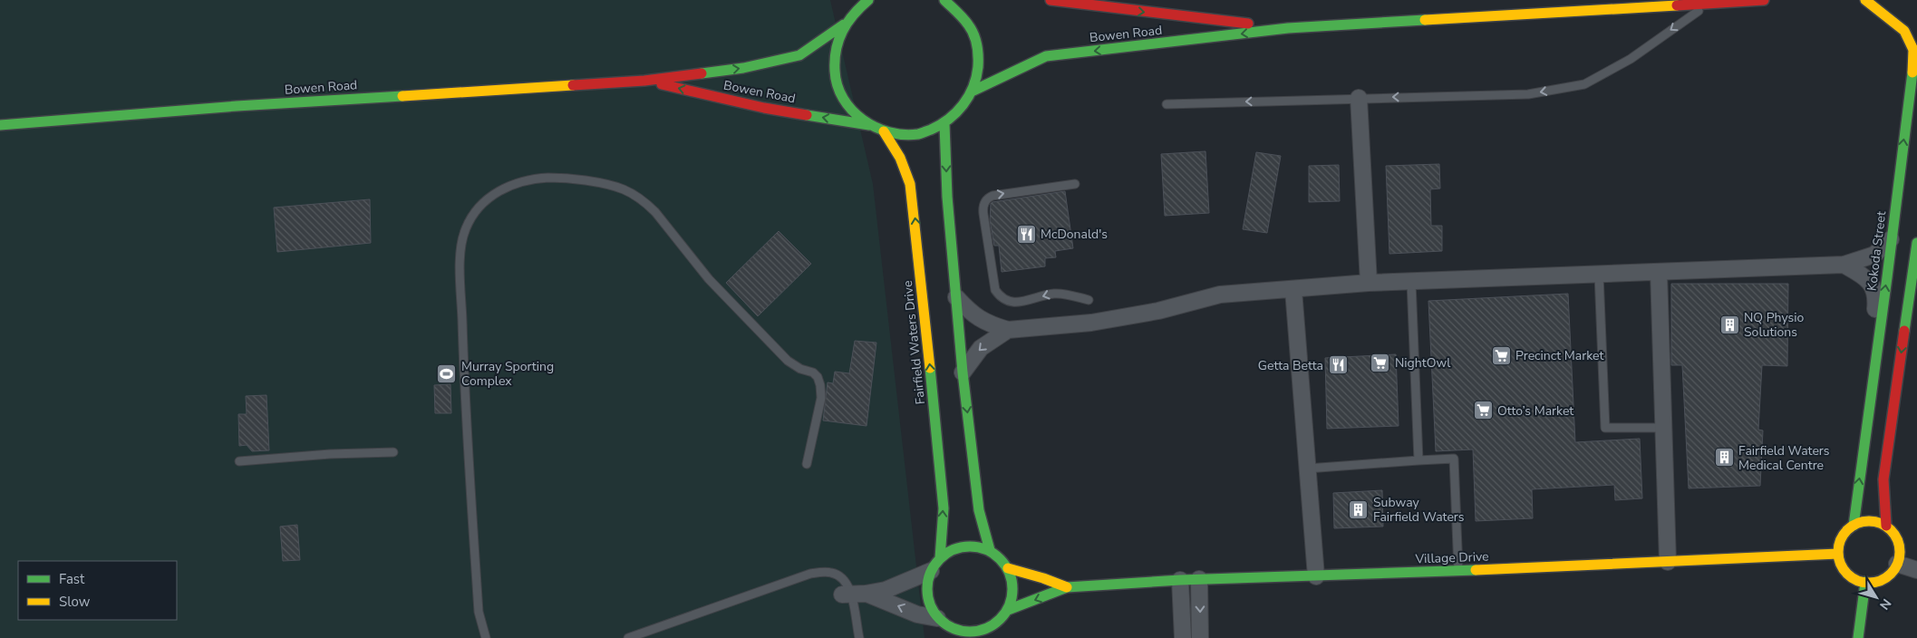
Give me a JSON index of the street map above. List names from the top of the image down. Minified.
{"streets":{"street":["Bowen Road","Kokoda Street","Fairfield Waters Drive","Village Drive"]},"crossings":[["Bowen Road","Fairfield Waters Drive"],["Kokoda Street","Village Drive"],["Fairfield Waters Drive","Village Drive"]],"places":{"restaurant":["McDonald's","Getta Betta"],"building":["NQ Physio Solutions","Fairfield Waters Medical Centre","Subway Fairfield Waters"],"supermarket":["Precinct Market","NightOwl","Otto’s Market"],"sports":["Murray Sporting Complex"]},"legend":["Fast","Slow"],"north":"bottom right"}
